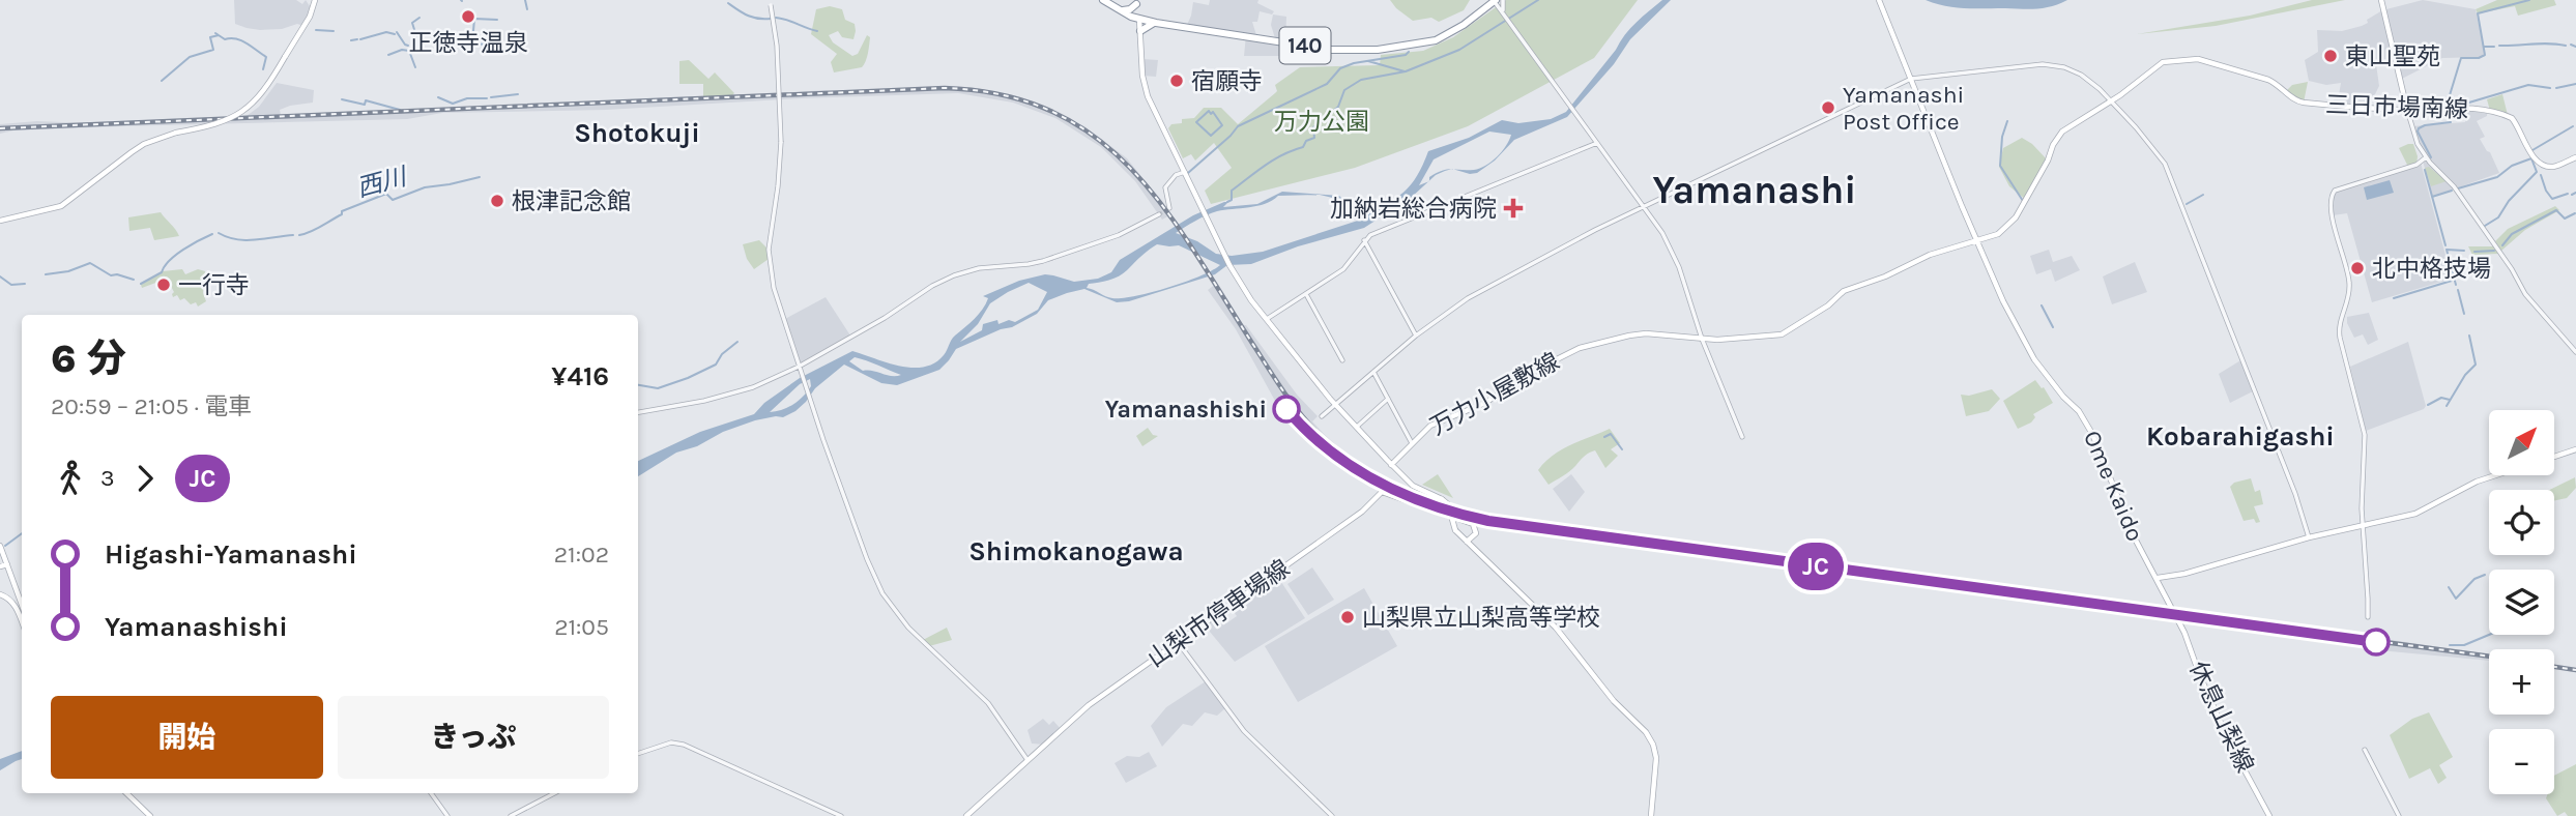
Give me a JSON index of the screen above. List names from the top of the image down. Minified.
{"streets":{"highway":["140"],"main road":["三日市場南線","万力小屋敷線","Ome Kaido","山梨市停車場線","休息山梨線"]},"crossings":[["三日市場南線","万力小屋敷線"],["三日市場南線","Ome Kaido"],["万力小屋敷線","Ome Kaido"],["Ome Kaido","休息山梨線"]],"districts":["Shotokuji","Yamanashi","Kobarahigashi","Shimokanogawa"],"water":["西川"],"parks":["万力公園"],"places":{"other":["正徳寺温泉","東山聖苑","宿願寺","Yamanashi Post Office","根津記念館","北中格技場","一行寺","Yamanashishi","山梨県立山梨高等学校"],"health":["加納岩総合病院"]},"north":"top right","page":{"on_map":"JC","heading":["6 分","20:59 – 21:05 · 電車","¥416"],"map_buttons":["+","−"],"legs":["3","JC"],"list":[{"name":"Higashi-Yamanashi","value":"21:02"},{"name":"Yamanashishi","value":"21:05"}],"buttons":["開始","きっぷ"]}}
